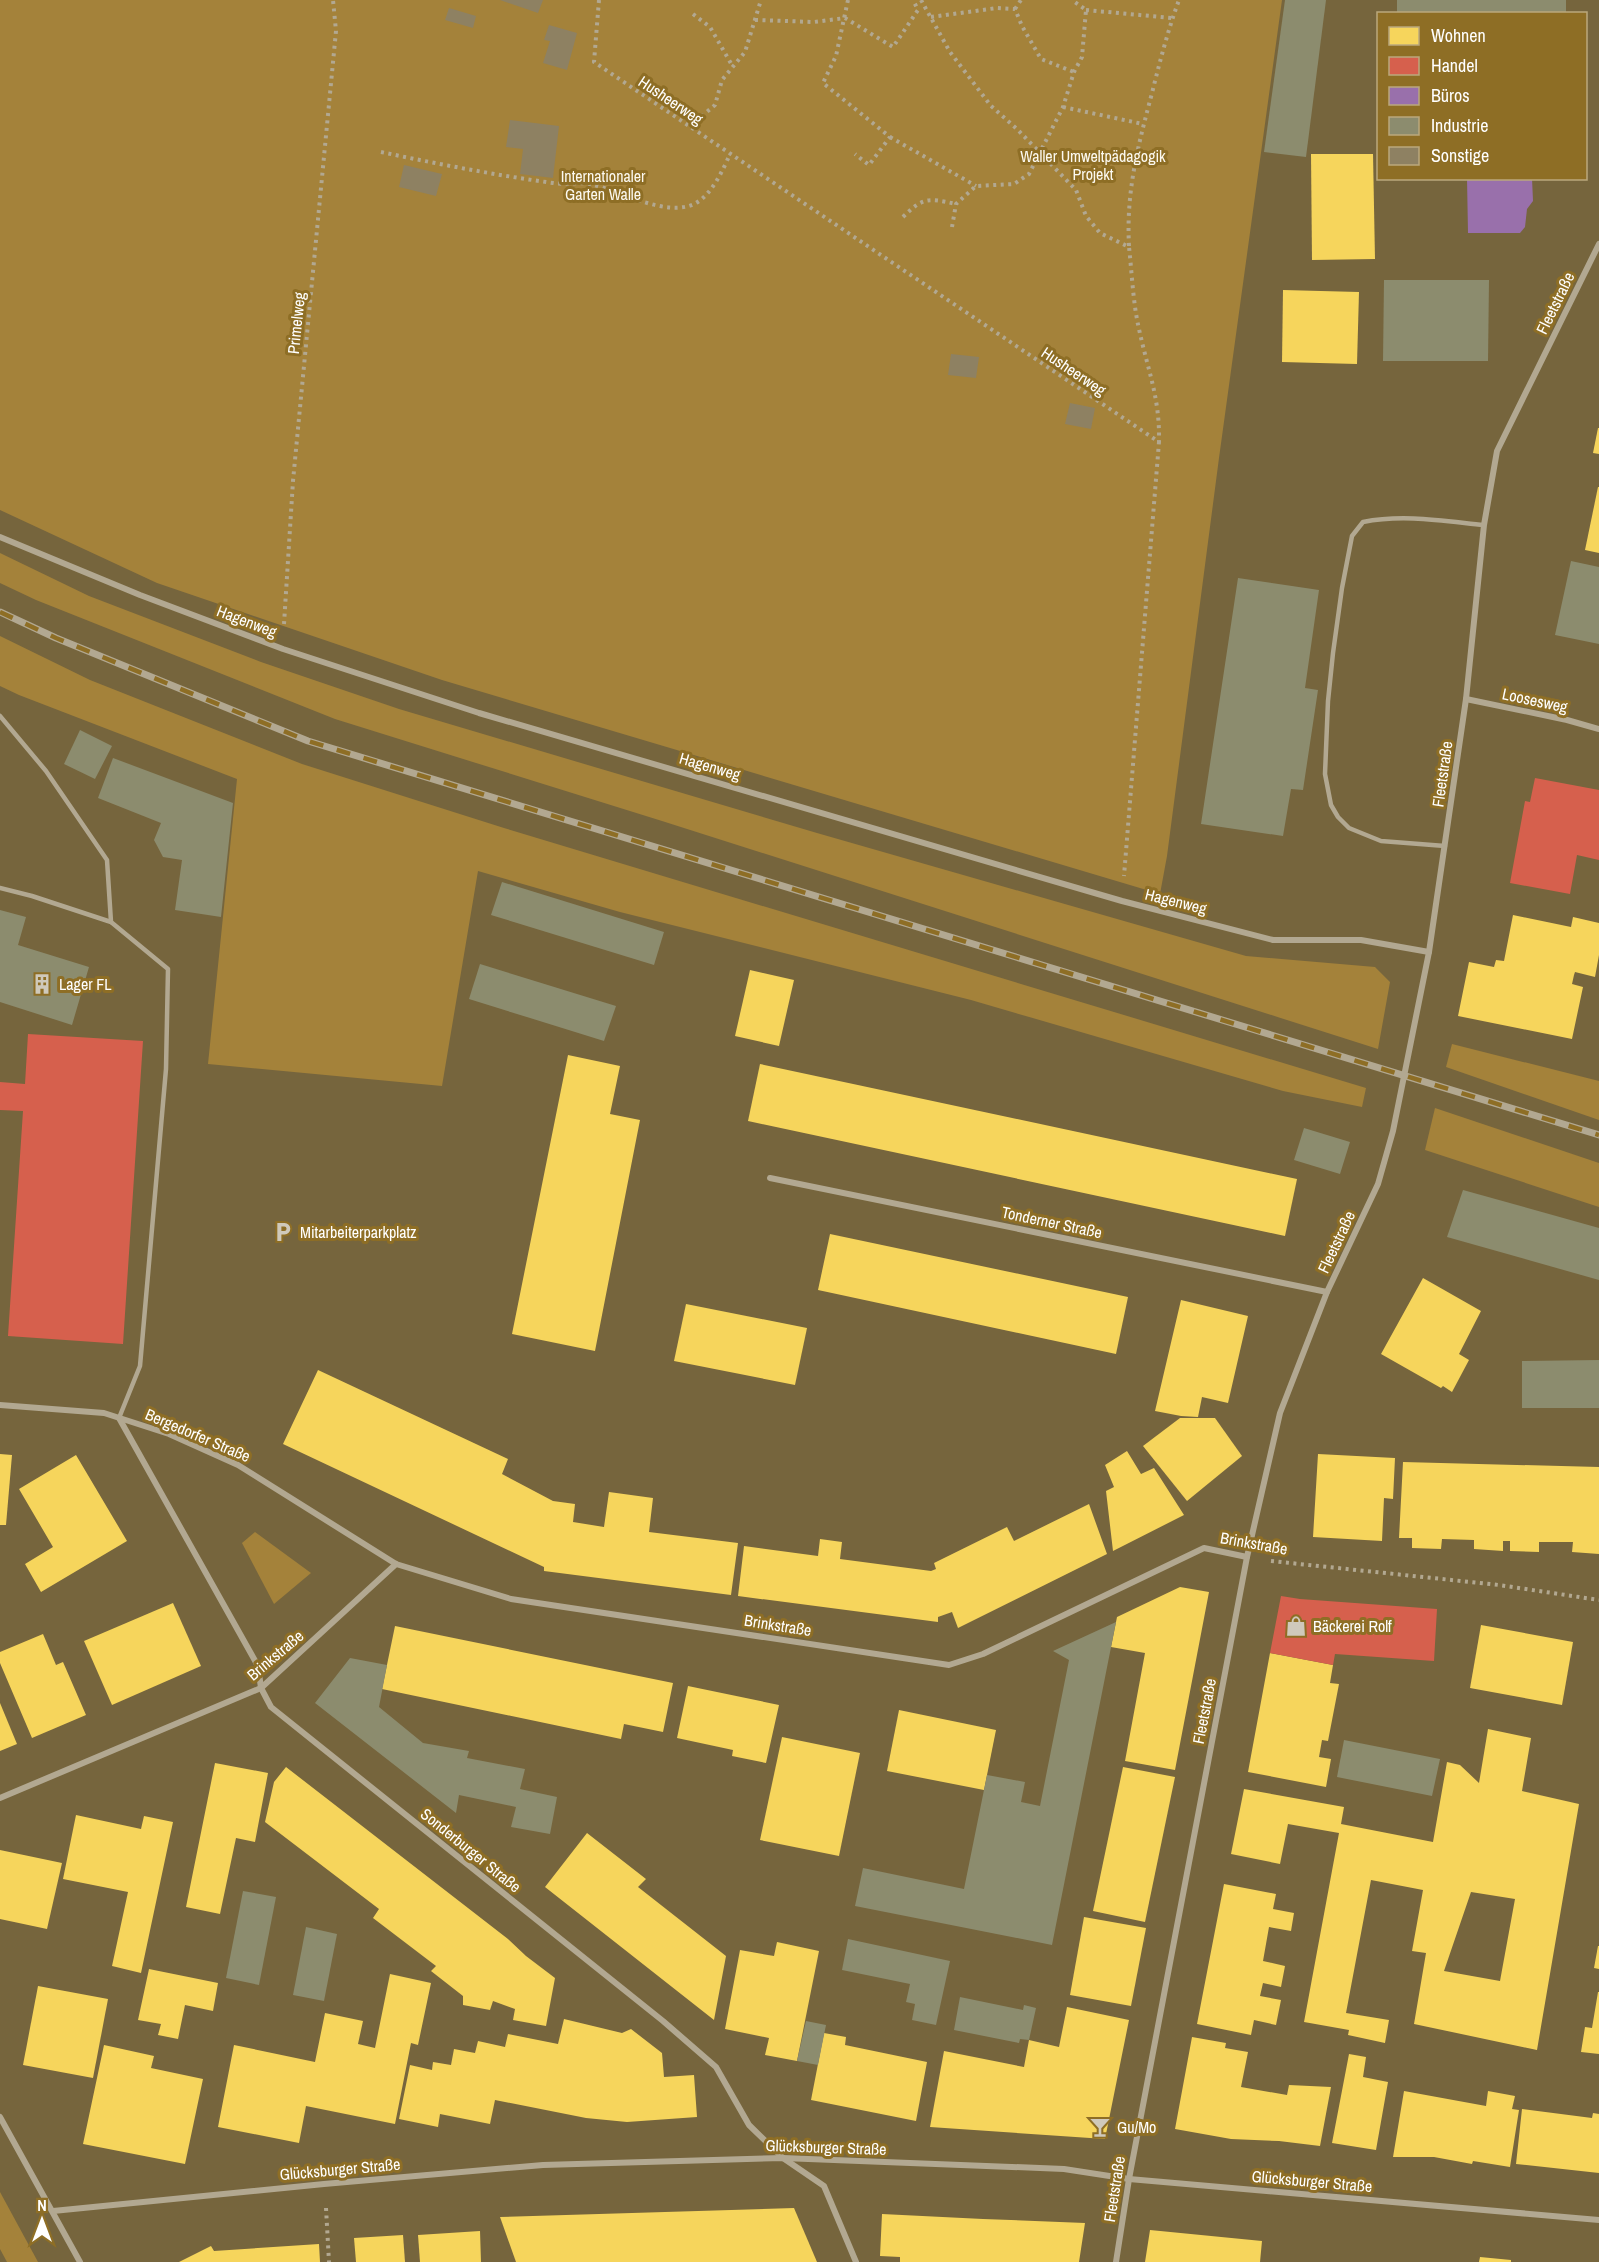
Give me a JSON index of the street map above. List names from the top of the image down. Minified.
{"streets":{"street":["Fleetstraße","Hagenweg","Loosesweg","Tonderner Straße","Bergedorfer Straße","Brinkstraße","Sonderburger Straße","Glücksburger Straße"],"path":["Husheerweg","Primelweg"]},"crossings":[["Fleetstraße","Hagenweg"],["Fleetstraße","Loosesweg"],["Fleetstraße","Tonderner Straße"],["Fleetstraße","Brinkstraße"],["Fleetstraße","Glücksburger Straße"],["Primelweg","Hagenweg"],["Bergedorfer Straße","Brinkstraße"],["Bergedorfer Straße","Sonderburger Straße"],["Brinkstraße","Sonderburger Straße"],["Sonderburger Straße","Glücksburger Straße"]],"parks":["Waller Umweltpädagogik Projekt","Internationaler Garten Walle"],"places":{"building":["Lager FL"],"parking":["Mitarbeiterparkplatz"],"shop":["Bäckerei Rolf"],"bar":["Gu/Mo"]},"legend":["Wohnen","Handel","Büros","Industrie","Sonstige"],"north":"top"}
